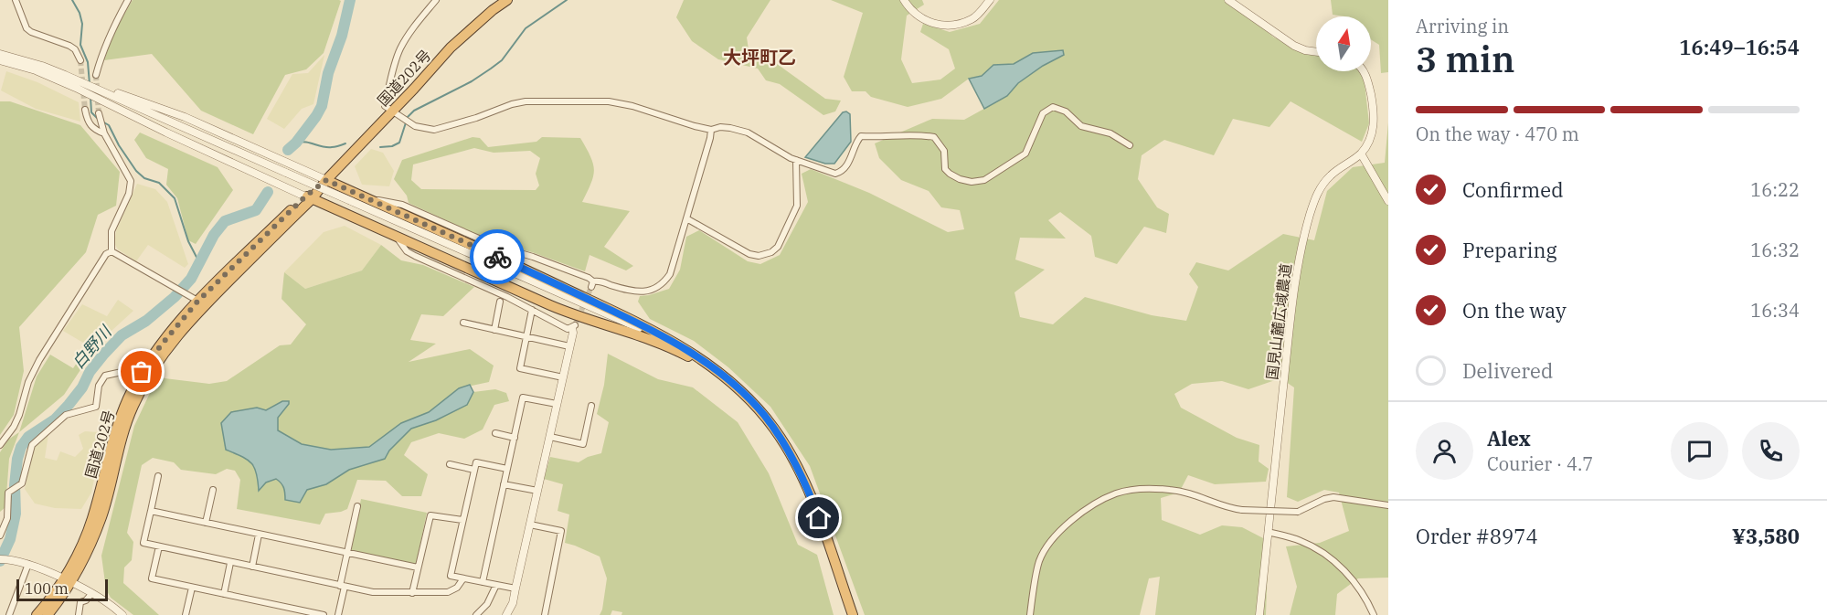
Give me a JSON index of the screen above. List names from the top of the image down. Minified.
{"streets":{"highway":["国道202号"],"street":["国見山麓広域農道"]},"districts":["大坪町乙"],"water":["白野川"],"scale_bar":"100 m","north":"top","page":{"heading":["3 min","Arriving in","16:49–16:54"],"panel":["Alex","Courier · 4.7","Order #8974","¥3,580"],"bar":"On the way · 470 m","list":[["Confirmed","16:22"],["Preparing","16:32"],["On the way","16:34"],"Delivered"],"scale":"100 m"}}
